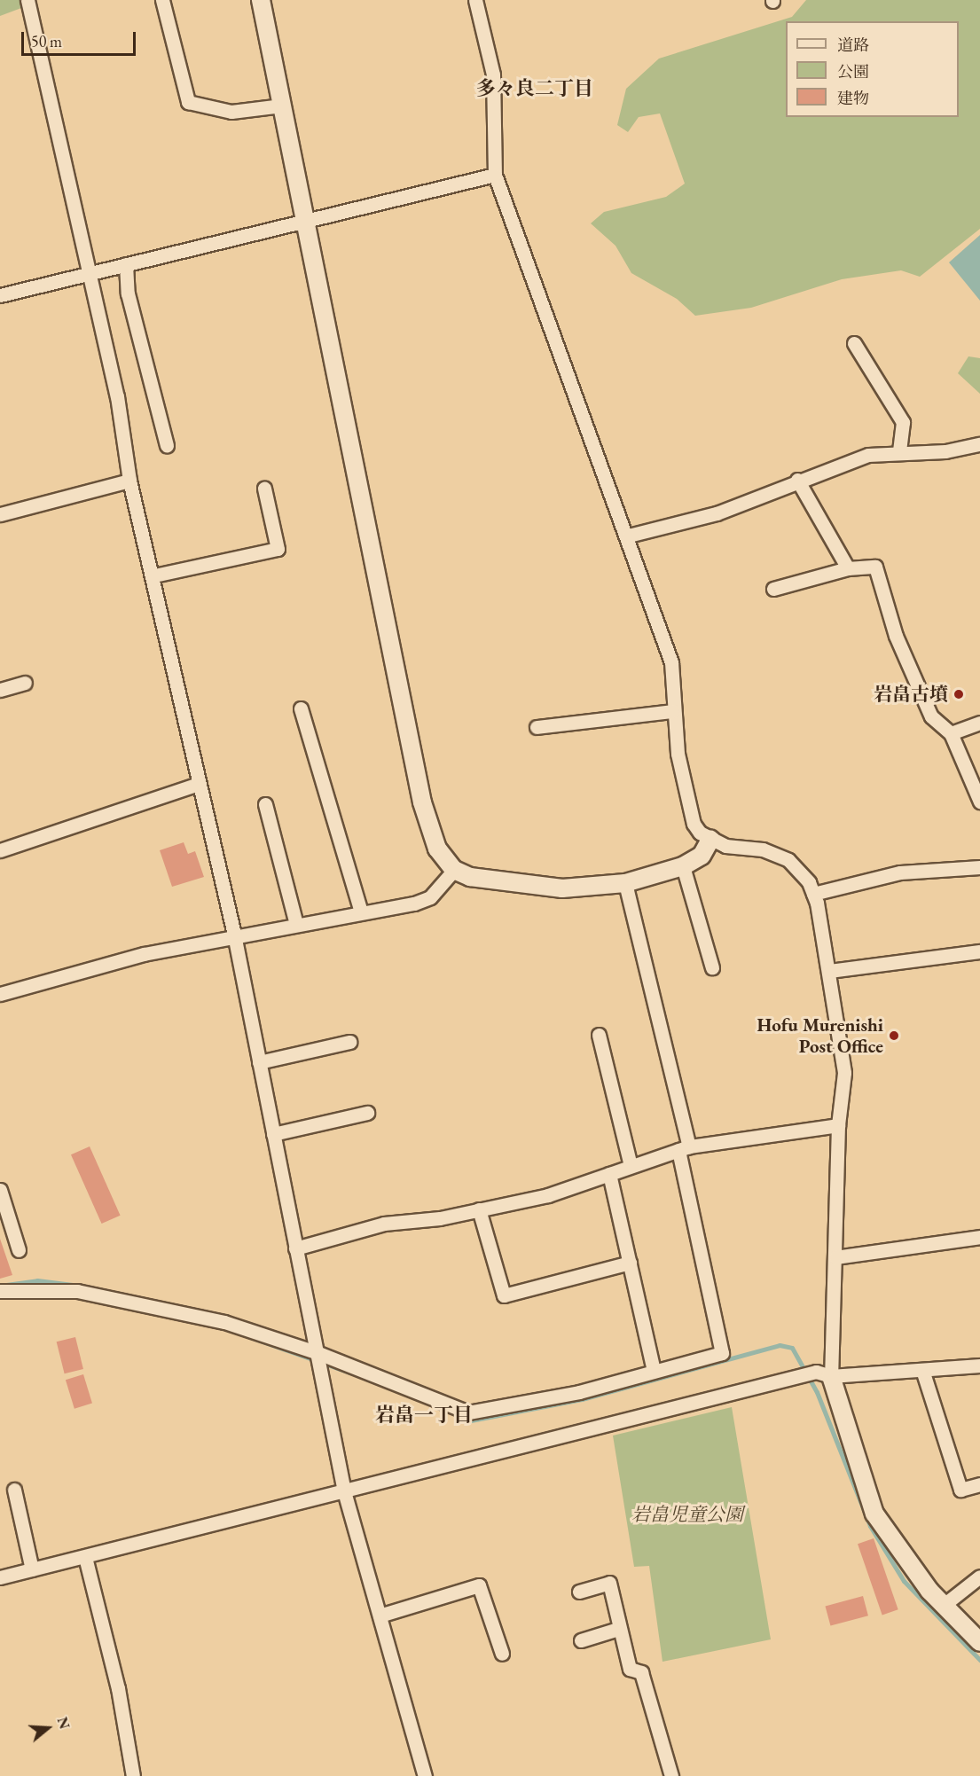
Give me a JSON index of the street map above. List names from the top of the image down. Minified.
{"districts":["多々良二丁目","岩畠一丁目"],"parks":["岩畠児童公園"],"places":["岩畠古墳","Hofu Murenishi Post Office"],"legend":["道路","公園","建物"],"scale_bar":"50 m","north":"right"}
